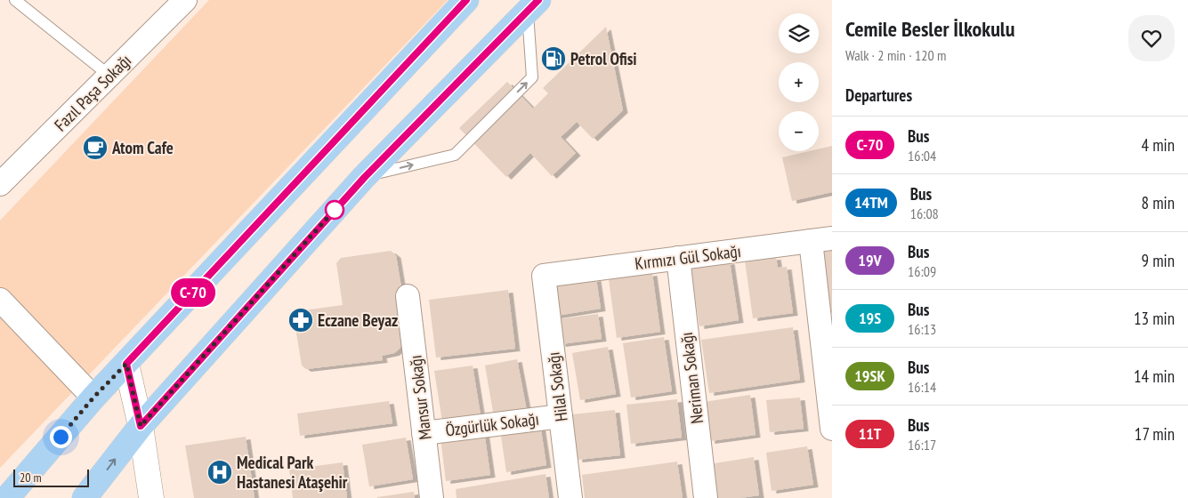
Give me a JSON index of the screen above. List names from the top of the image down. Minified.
{"streets":{"street":["Fazıl Paşa Sokağı","Kırmızı Gül Sokağı","Neriman Sokağı","Hilal Sokağı","Mansur Sokağı","Özgürlük Sokağı"]},"crossings":[["Kırmızı Gül Sokağı","Neriman Sokağı"],["Kırmızı Gül Sokağı","Hilal Sokağı"],["Hilal Sokağı","Özgürlük Sokağı"],["Mansur Sokağı","Özgürlük Sokağı"]],"places":{"fuel station":["Petrol Ofisi"],"cafe":["Atom Cafe"],"pharmacy":["Eczane Beyaz"],"hospital":["Medical Park Hastanesi Ataşehir"]},"lines":["bus line C-70"],"scale_bar":"20 m","page":{"on_map":"C-70","heading":[["Cemile Besler İlkokulu","Walk · 2 min · 120 m"],"Departures"],"map_buttons":["+","−"],"list":[{"mark":"C-70","name":"Bus","note":"16:04","value":"4 min"},{"mark":"14TM","name":"Bus","note":"16:08","value":"8 min"},{"mark":"19V","name":"Bus","note":"16:09","value":"9 min"},{"mark":"19S","name":"Bus","note":"16:13","value":"13 min"},{"mark":"19SK","name":"Bus","note":"16:14","value":"14 min"},{"mark":"11T","name":"Bus","note":"16:17","value":"17 min"}],"scale":"20 m"}}
